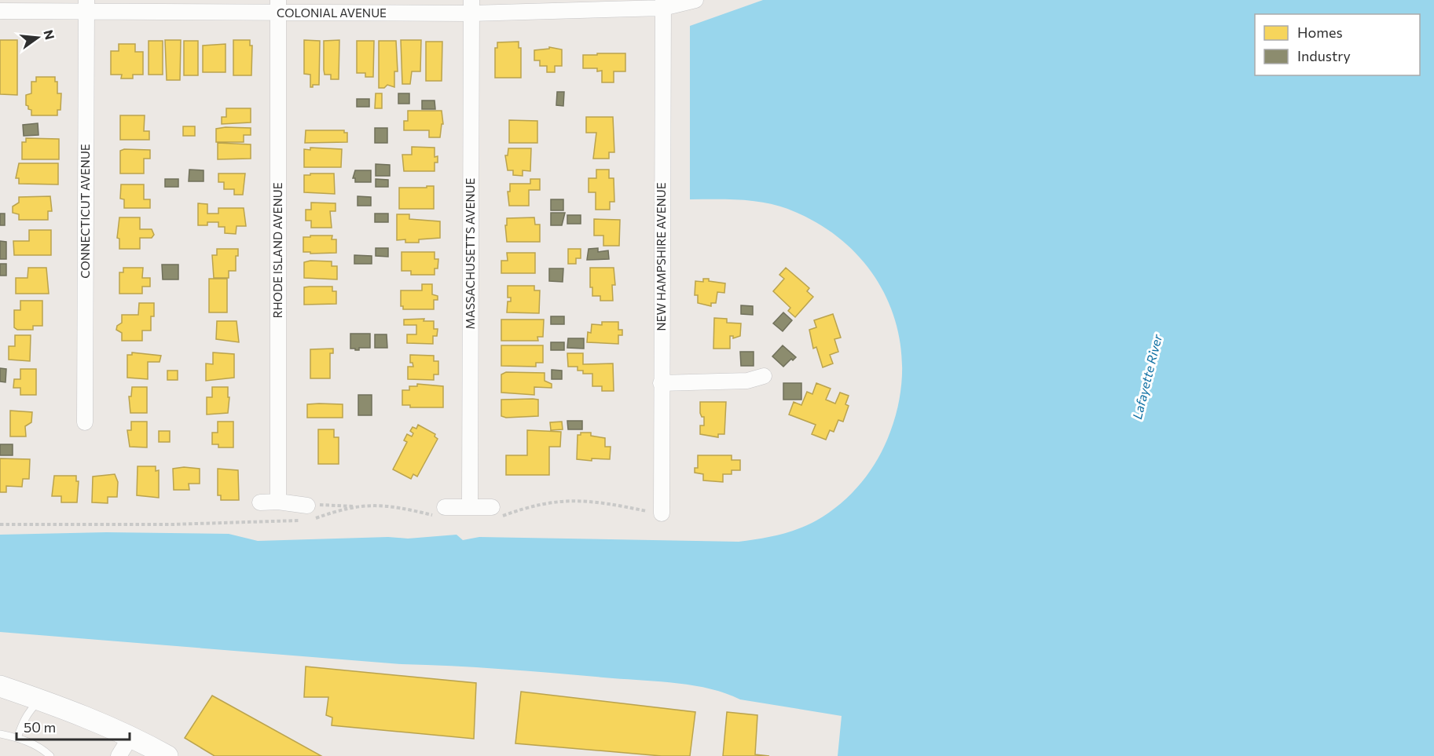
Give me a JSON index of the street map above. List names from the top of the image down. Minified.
{"streets":{"street":["COLONIAL AVENUE","CONNECTICUT AVENUE","RHODE ISLAND AVENUE","MASSACHUSETTS AVENUE","NEW HAMPSHIRE AVENUE"]},"crossings":[["COLONIAL AVENUE","CONNECTICUT AVENUE"],["COLONIAL AVENUE","RHODE ISLAND AVENUE"],["COLONIAL AVENUE","MASSACHUSETTS AVENUE"],["COLONIAL AVENUE","NEW HAMPSHIRE AVENUE"]],"water":["Lafayette River"],"legend":["Homes","Industry"],"scale_bar":"50 m","north":"right"}
